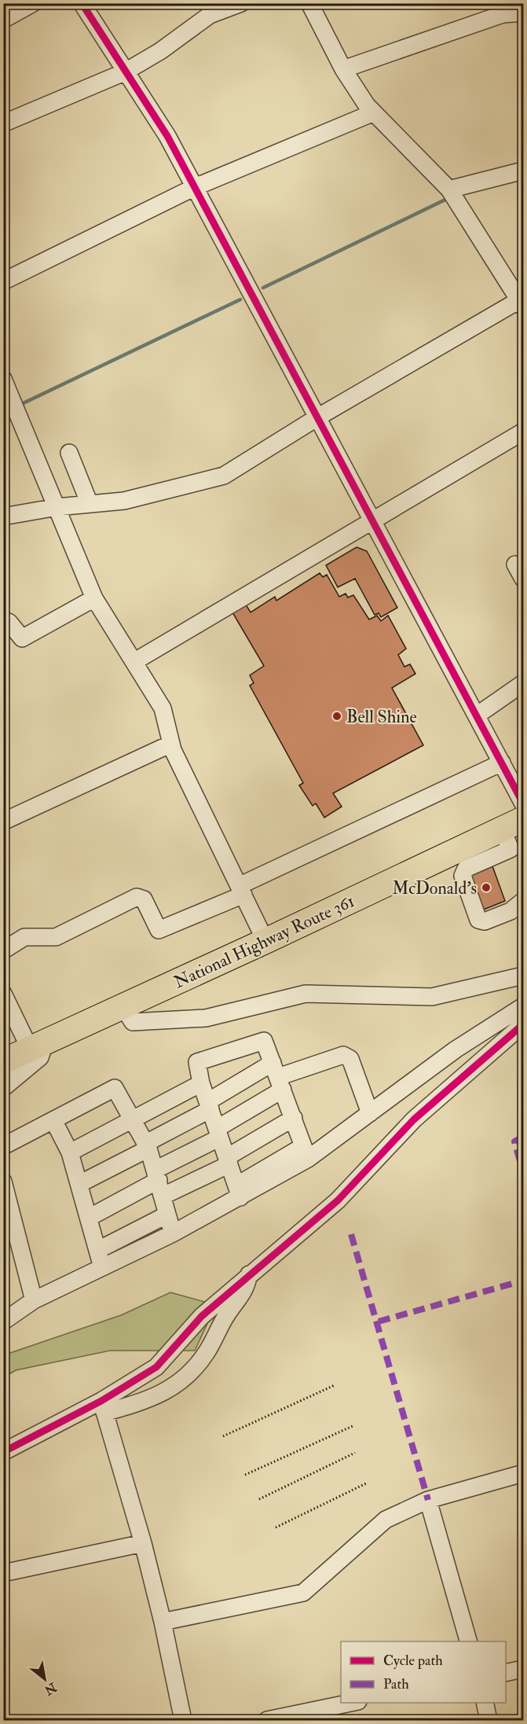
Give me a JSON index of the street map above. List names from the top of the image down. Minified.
{"streets":{"highway":["National Highway Route 361"]},"places":["Bell Shine","McDonald's"],"legend":["Cycle path","Path"],"north":"bottom right"}
